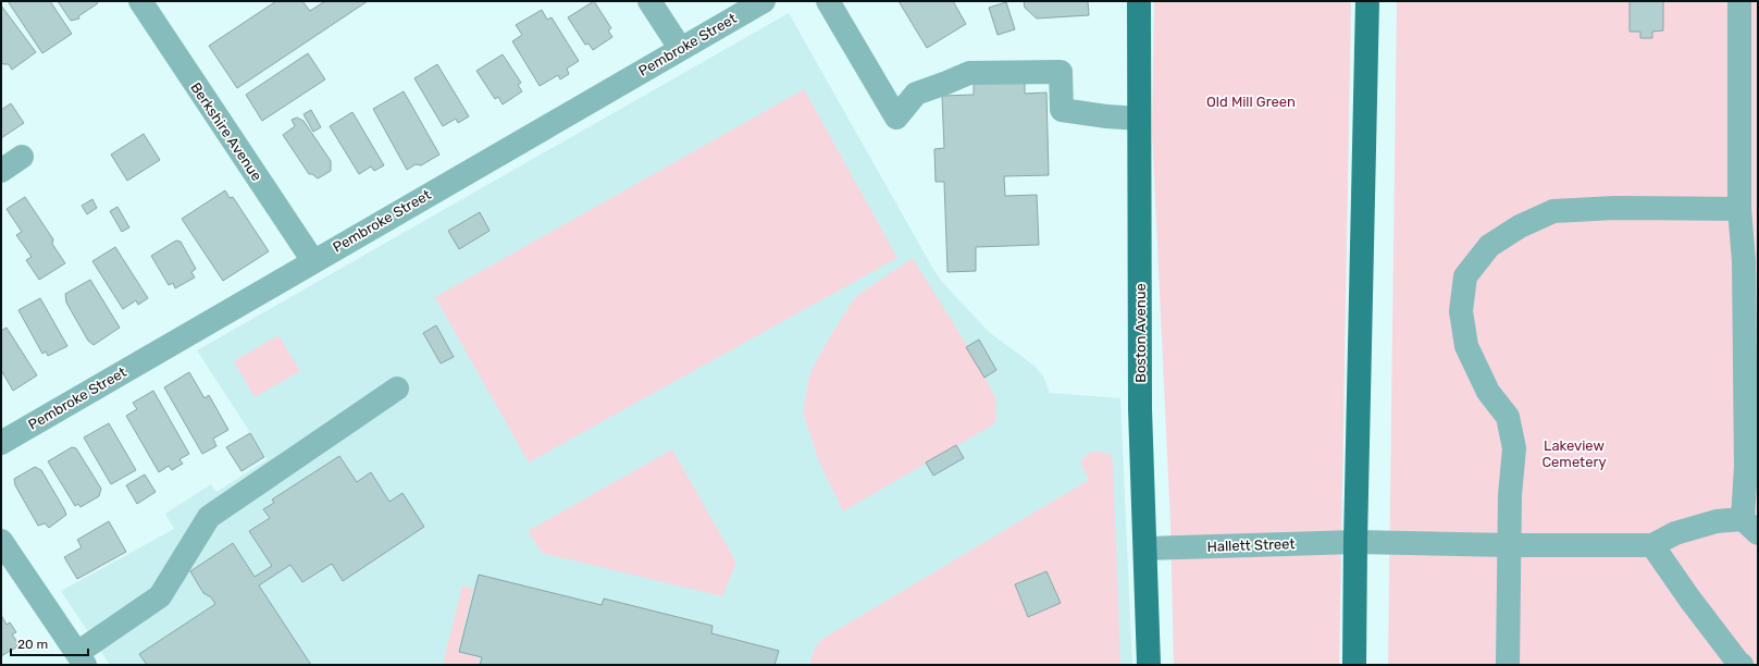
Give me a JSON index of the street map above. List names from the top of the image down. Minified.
{"streets":{"main road":["Boston Avenue"],"street":["Pembroke Street","Berkshire Avenue","Hallett Street"]},"crossings":[["Pembroke Street","Berkshire Avenue"],["Boston Avenue","Hallett Street"]],"parks":["Old Mill Green","Lakeview Cemetery"],"scale_bar":"20 m"}
